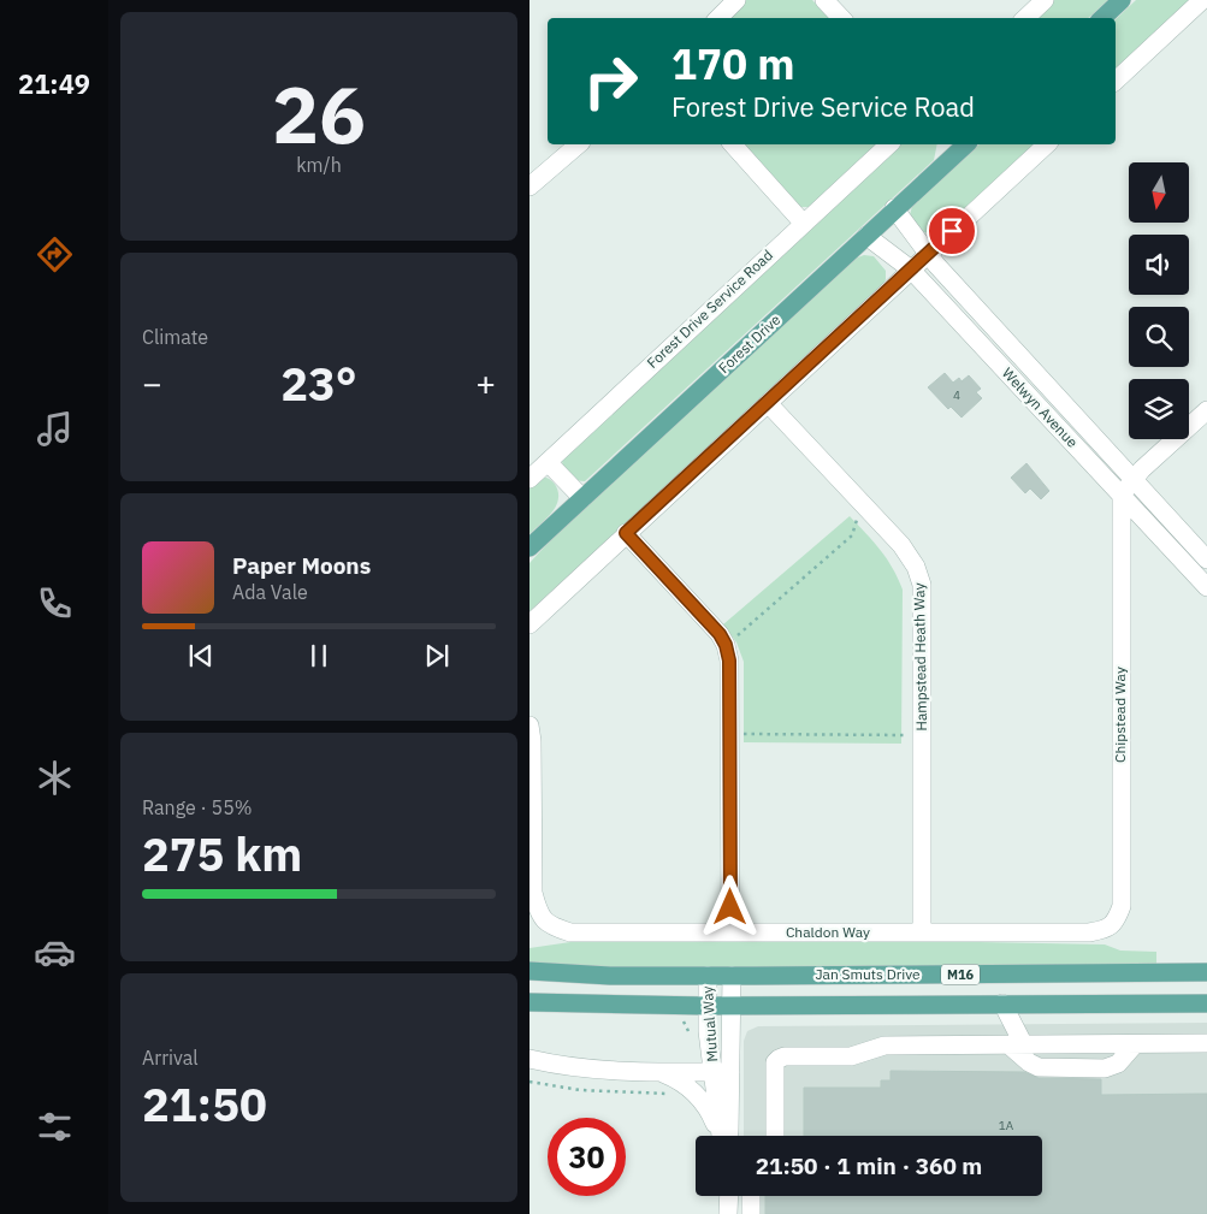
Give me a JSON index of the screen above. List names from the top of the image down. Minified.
{"streets":{"main road":["Forest Drive","Jan Smuts Drive","M16"],"street":["Forest Drive Service Road","Welwyn Avenue","Hampstead Heath Way","Chipstead Way","Chaldon Way","Mutual Way"]},"crossings":[["Forest Drive","Welwyn Avenue"],["Welwyn Avenue","Chipstead Way"],["Hampstead Heath Way","Chaldon Way"],["Chipstead Way","Chaldon Way"],["Jan Smuts Drive","Mutual Way"]],"house_numbers":["4","1A"],"north":"bottom","page":{"tabs":"21:49","tile":[["26","km/h"],"Climate",["Range · 55%","275 km"],["Arrival","21:50"]],"turn":["170 m","Forest Drive Service Road"],"heat":["−","23°","+"],"song":["Paper Moons","Ada Vale"],"limit":"30","trip":"21:50 · 1 min · 360 m"}}
